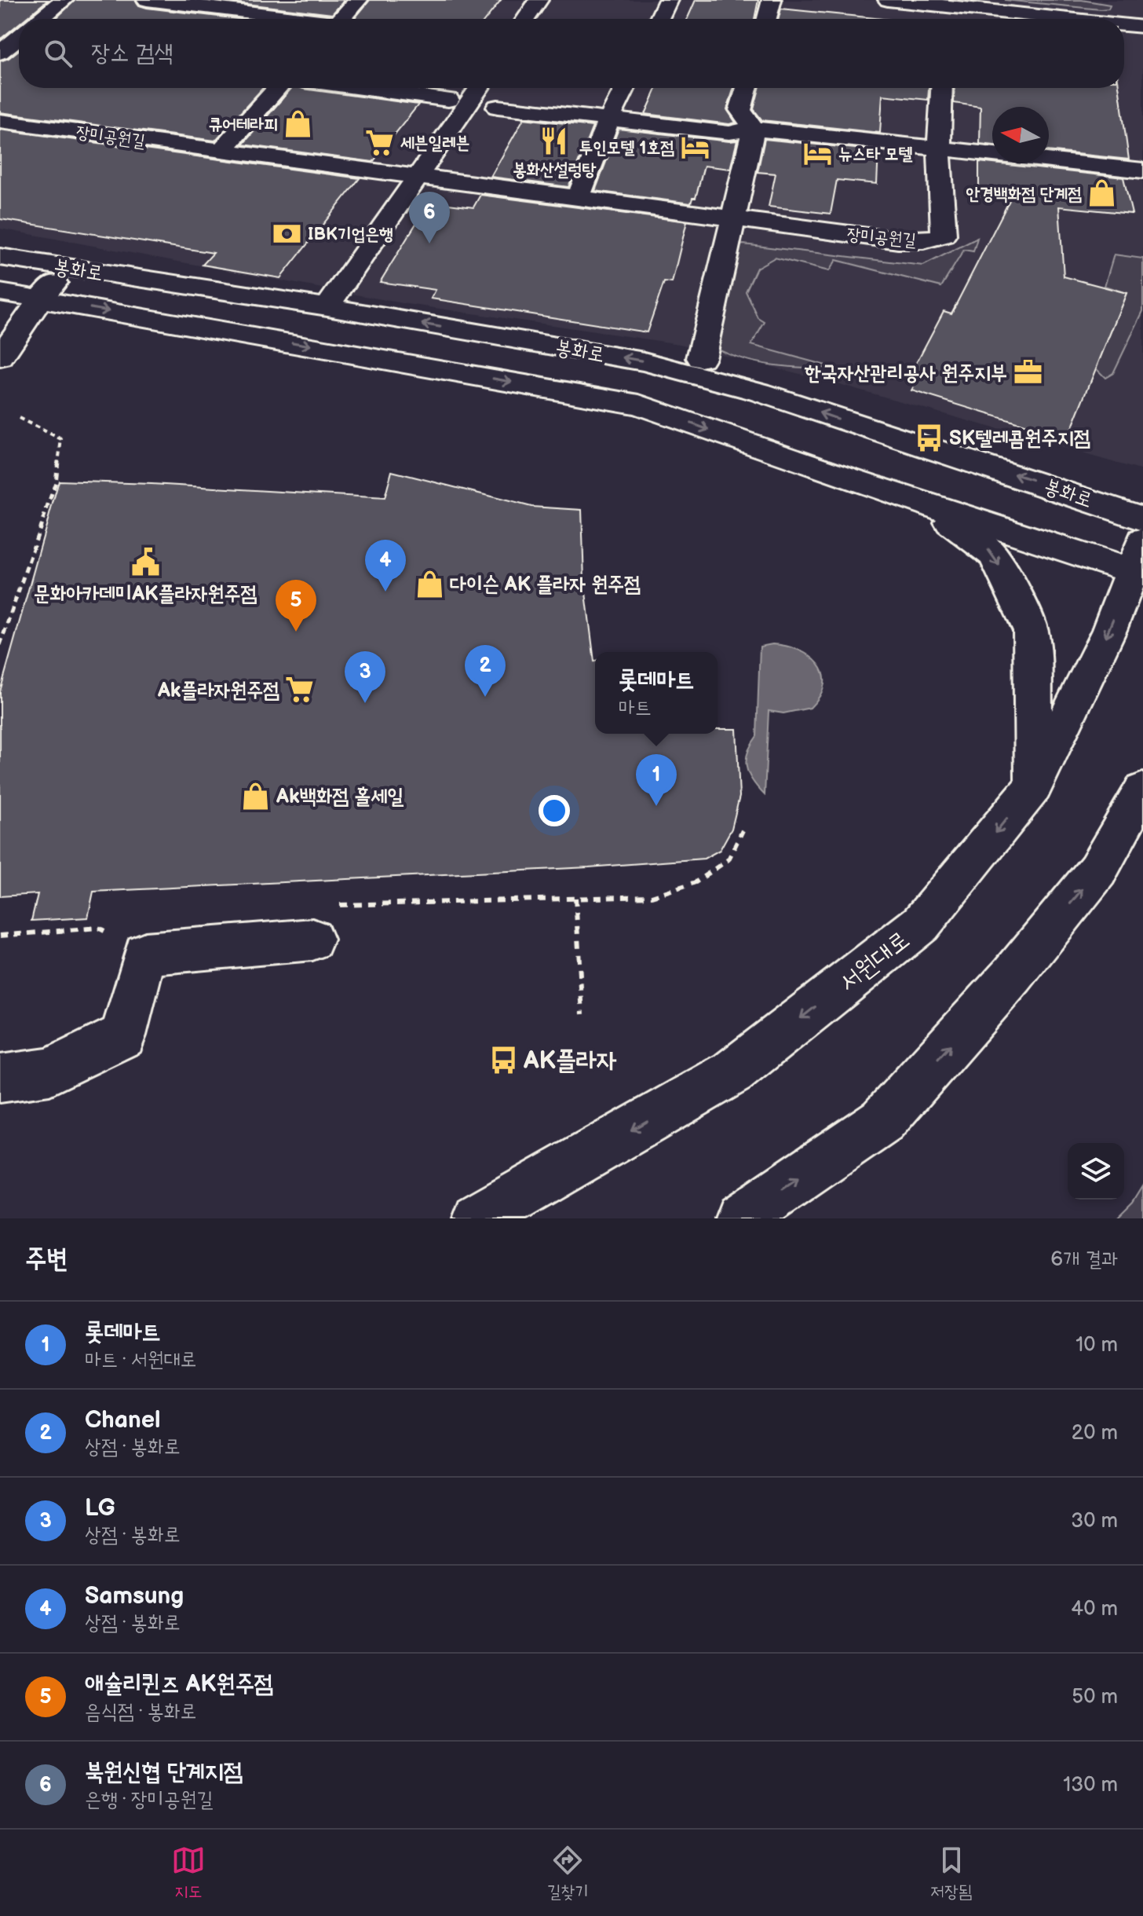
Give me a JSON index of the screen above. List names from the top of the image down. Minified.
{"streets":{"street":["장미공원길","봉화로","서원대로"]},"crossings":[["봉화로","서원대로"]],"places":{"shop":["큐어테라피","안경백화점 단계점","다이슨 AK 플라자 원주점","Ak백화점 홀세일"],"restaurant":["봉화산설렁탕"],"supermarket":["세븐일레븐","Ak플라자원주점"],"hotel":["투인모텔 1호점","뉴스타 모텔"],"bank":["IBK기업은행"],"office":["한국자산관리공사 원주지부"],"bus stop":["SK텔레콤원주지점","AK플라자"],"public building":["문화아카데미AK플라자원주점"]},"north":"left","page":{"search":"장소 검색","pins":["6","4","5","2","3","1"],"popup":["롯데마트","마트"],"heading":["주변","6개 결과"],"list":[{"mark":"1","name":"롯데마트","note":"마트 · 서원대로","value":"10 m"},{"mark":"2","name":"Chanel","note":"상점 · 봉화로","value":"20 m"},{"mark":"3","name":"LG","note":"상점 · 봉화로","value":"30 m"},{"mark":"4","name":"Samsung","note":"상점 · 봉화로","value":"40 m"},{"mark":"5","name":"애슐리퀸즈 AK원주점","note":"음식점 · 봉화로","value":"50 m"},{"mark":"6","name":"북원신협 단계지점","note":"은행 · 장미공원길","value":"130 m"}],"nav":["지도","길찾기","저장됨"]}}
